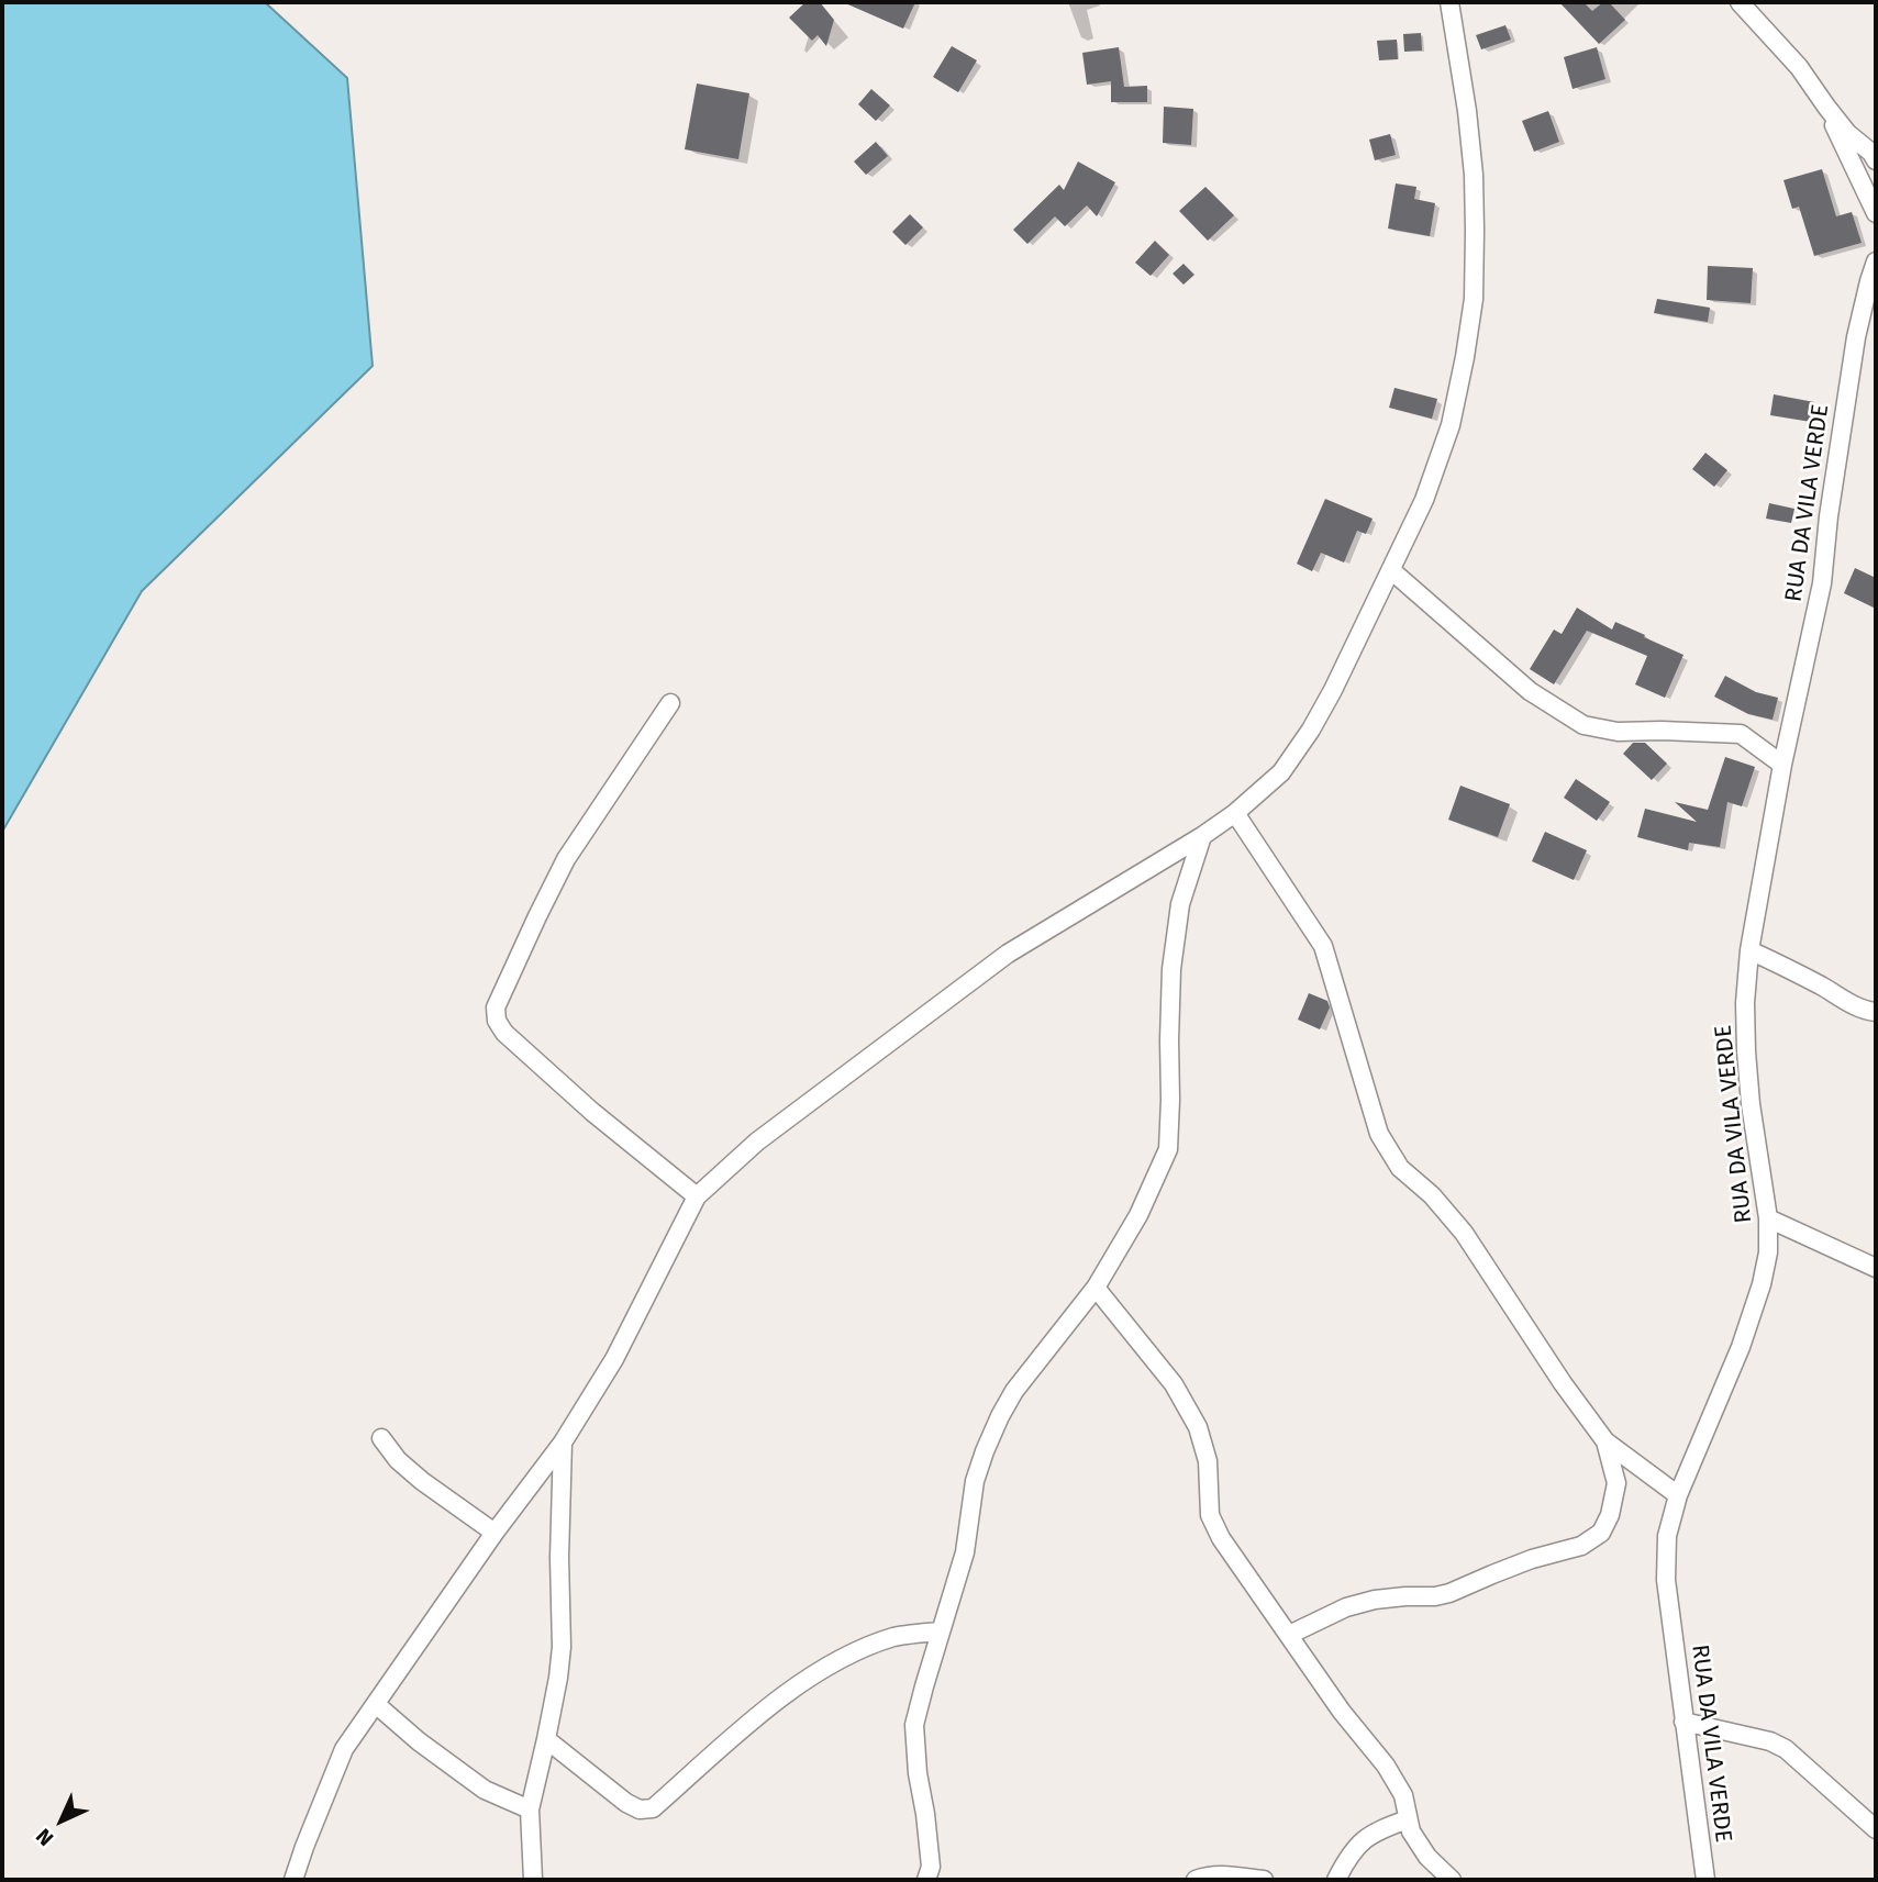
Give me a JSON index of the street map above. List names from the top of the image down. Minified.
{"streets":{"street":["RUA DA VILA VERDE"]},"north":"bottom left"}
